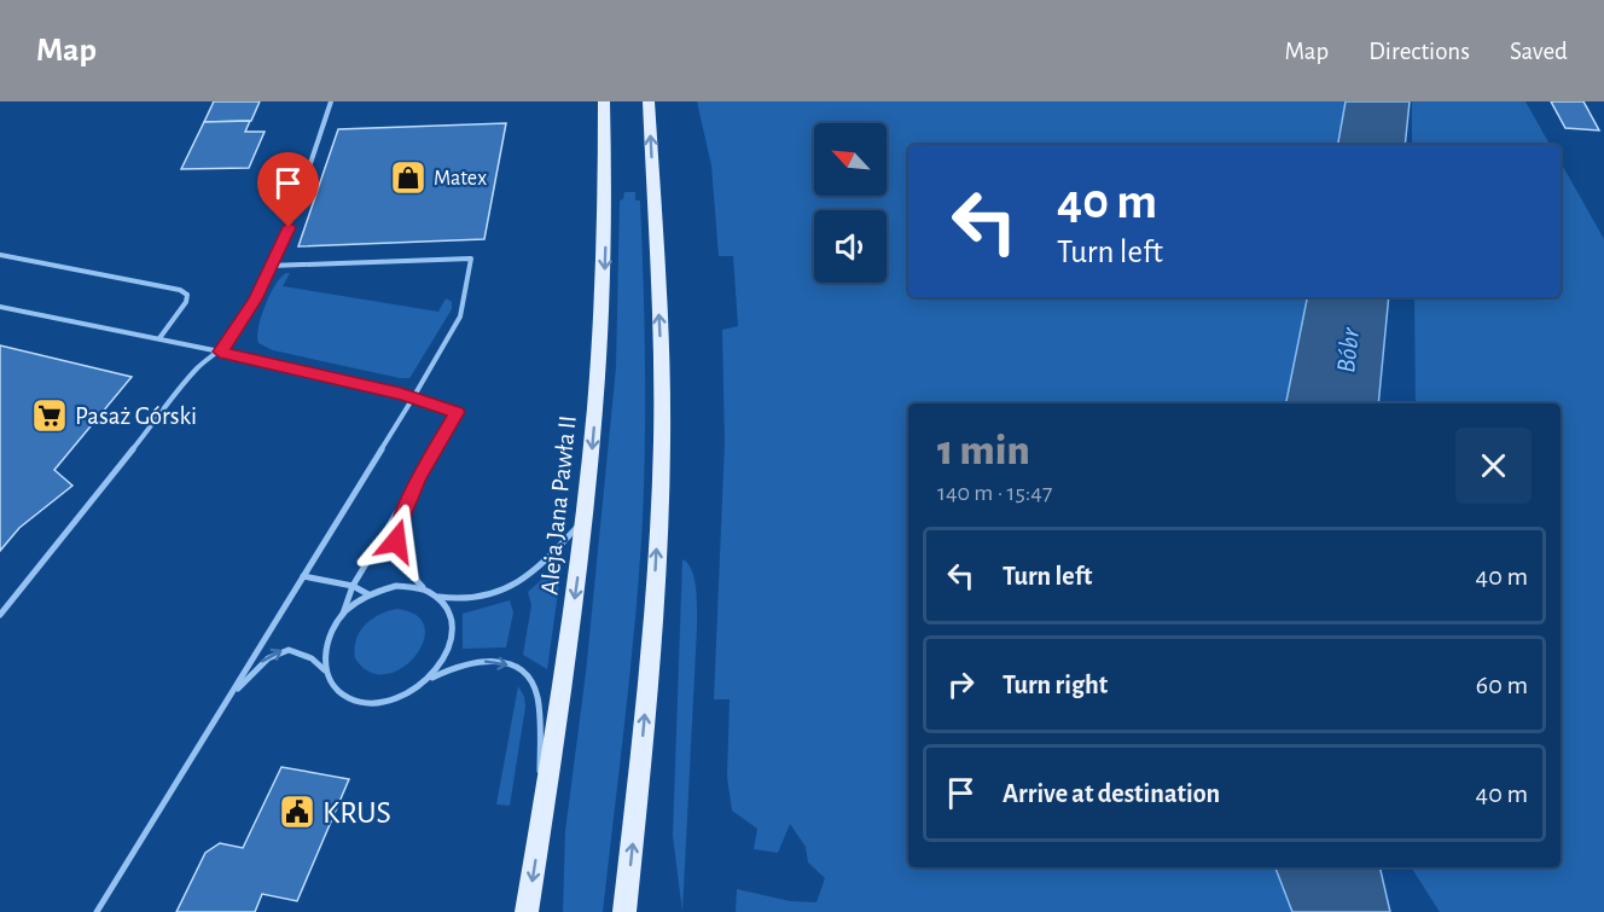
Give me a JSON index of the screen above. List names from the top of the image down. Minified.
{"streets":{"main road":["Aleja Jana Pawła II"]},"water":["Bóbr"],"places":{"shop":["Matex"],"supermarket":["Pasaż Górski"],"public building":["KRUS"]},"north":"top left","page":{"header":"Map","nav":["Map","Directions","Saved"],"turn":["40 m","Turn left"],"heading":["1 min","140 m · 15:47"],"list":[{"name":"Turn left","value":"40 m"},{"name":"Turn right","value":"60 m"},{"name":"Arrive at destination","value":"40 m"}]}}
